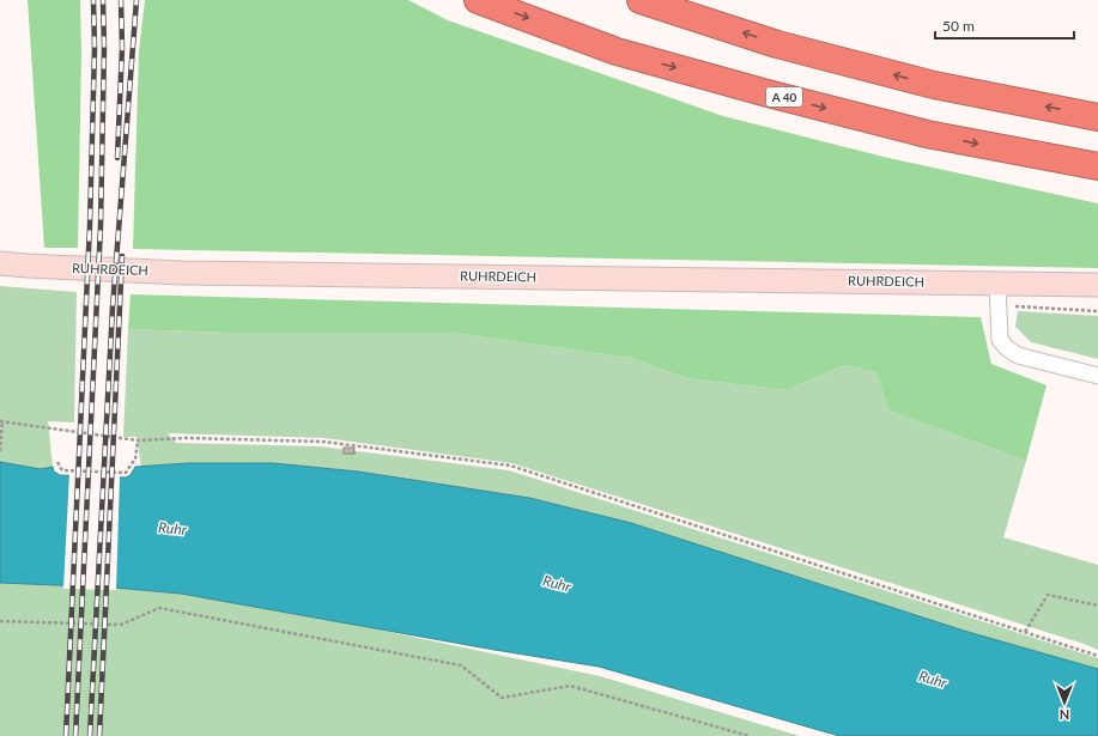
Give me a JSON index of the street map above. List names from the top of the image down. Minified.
{"streets":{"highway":["A 40"],"main road":["RUHRDEICH"]},"water":["Ruhr"],"scale_bar":"50 m","north":"bottom"}
